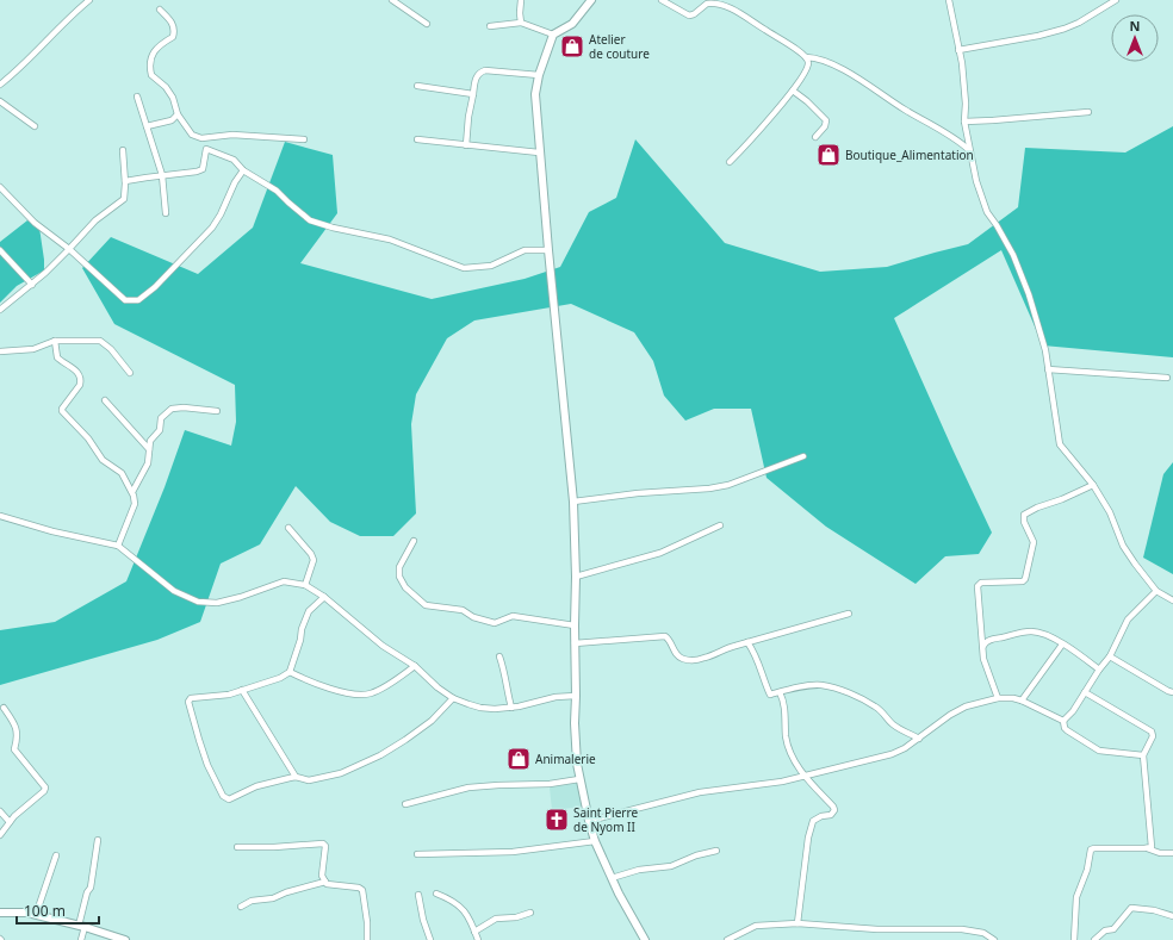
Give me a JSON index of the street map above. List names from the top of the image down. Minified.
{"places":{"shop":["Atelier de couture","Boutique_Alimentation","Animalerie"],"church":["Saint Pierre de Nyom II"]},"scale_bar":"100 m","north":"top"}
